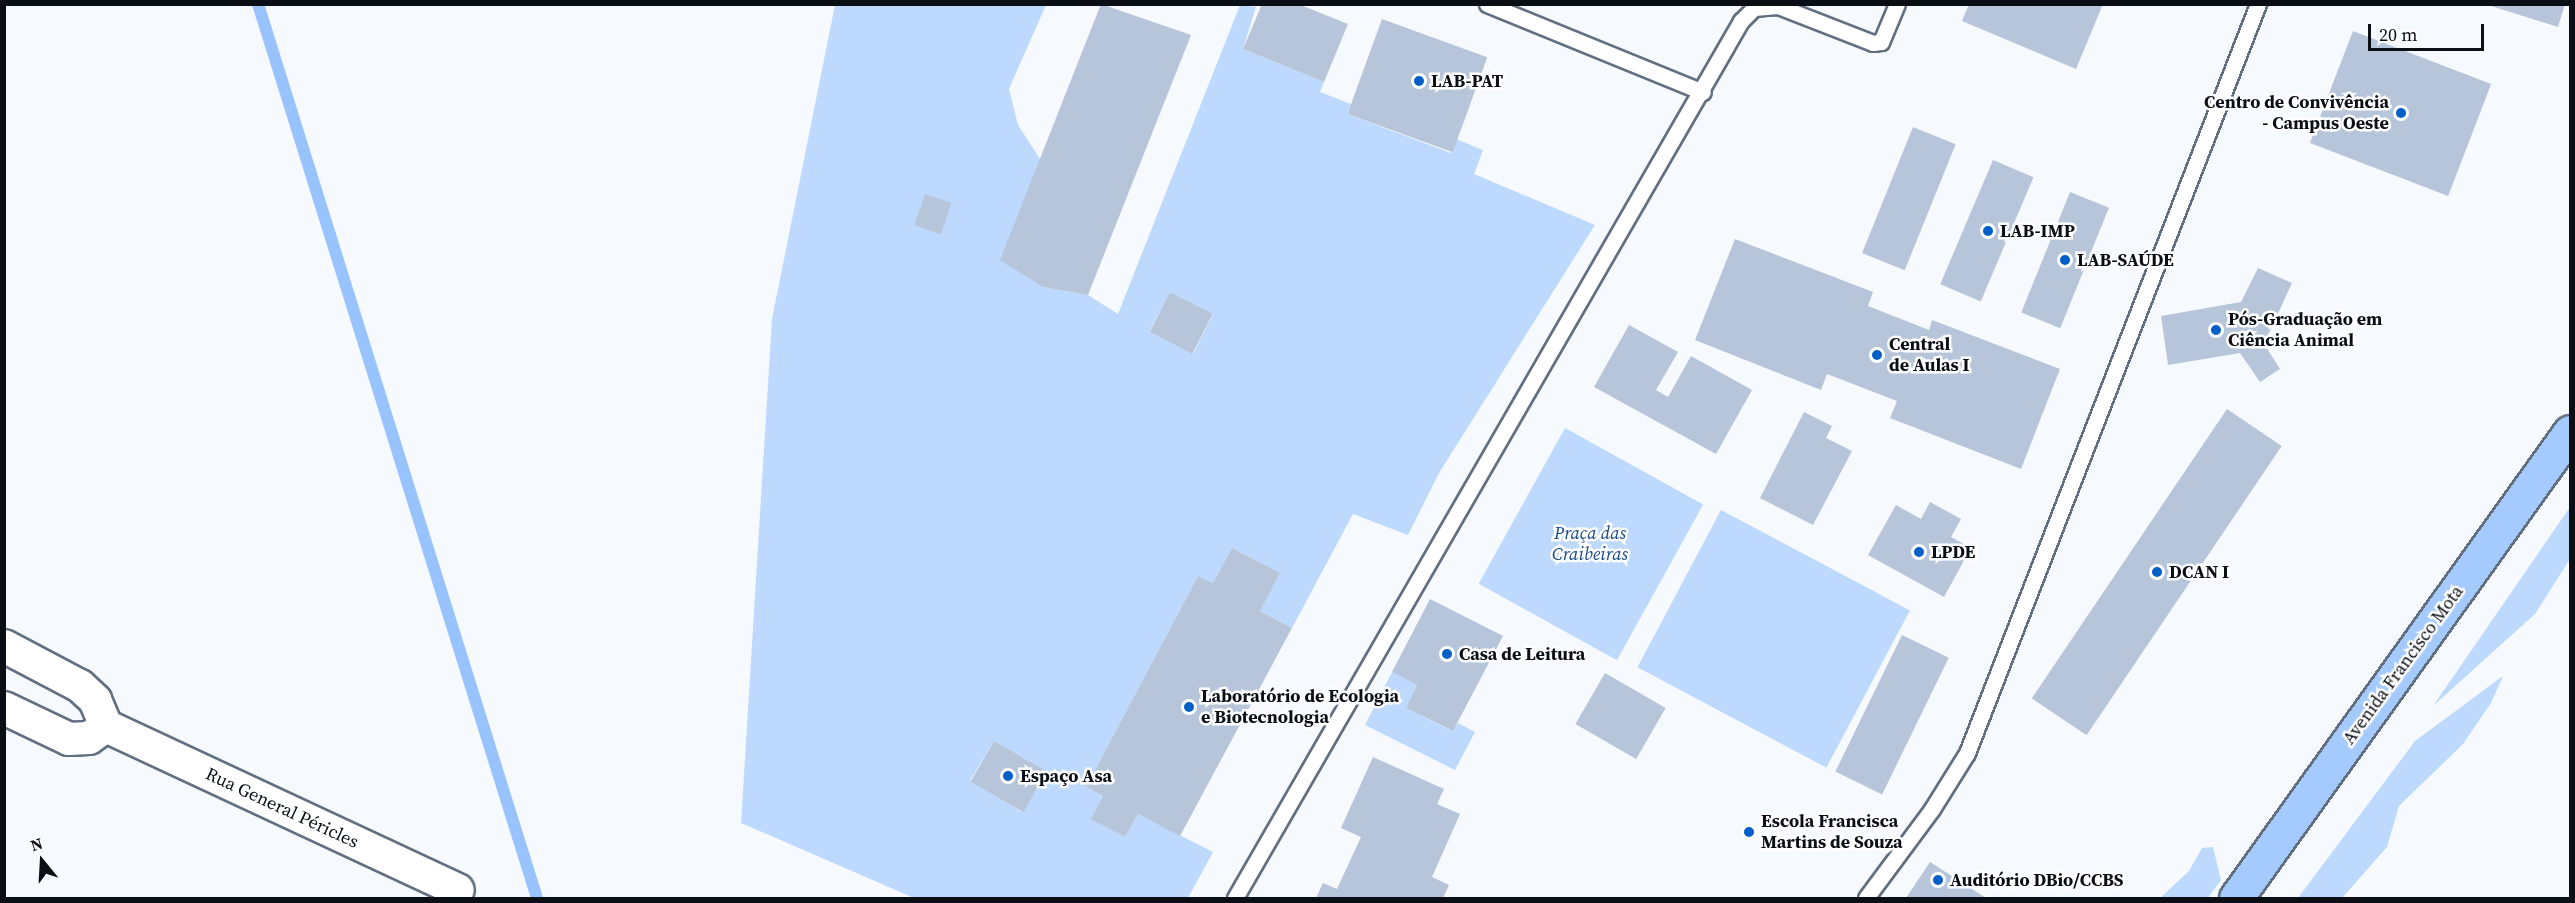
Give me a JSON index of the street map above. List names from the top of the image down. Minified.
{"streets":{"main road":["Avenida Francisco Mota"],"street":["Rua General Péricles"]},"parks":["Praça das Craibeiras"],"places":["LAB-PAT","Centro de Convivência - Campus Oeste","LAB-IMP","LAB-SAÚDE","Pós-Graduação em Ciência Animal","Central de Aulas I","LPDE","DCAN I","Casa de Leitura","Laboratório de Ecologia e Biotecnologia","Espaço Asa","Escola Francisca Martins de Souza","Auditório DBio/CCBS"],"scale_bar":"20 m","north":"top"}
